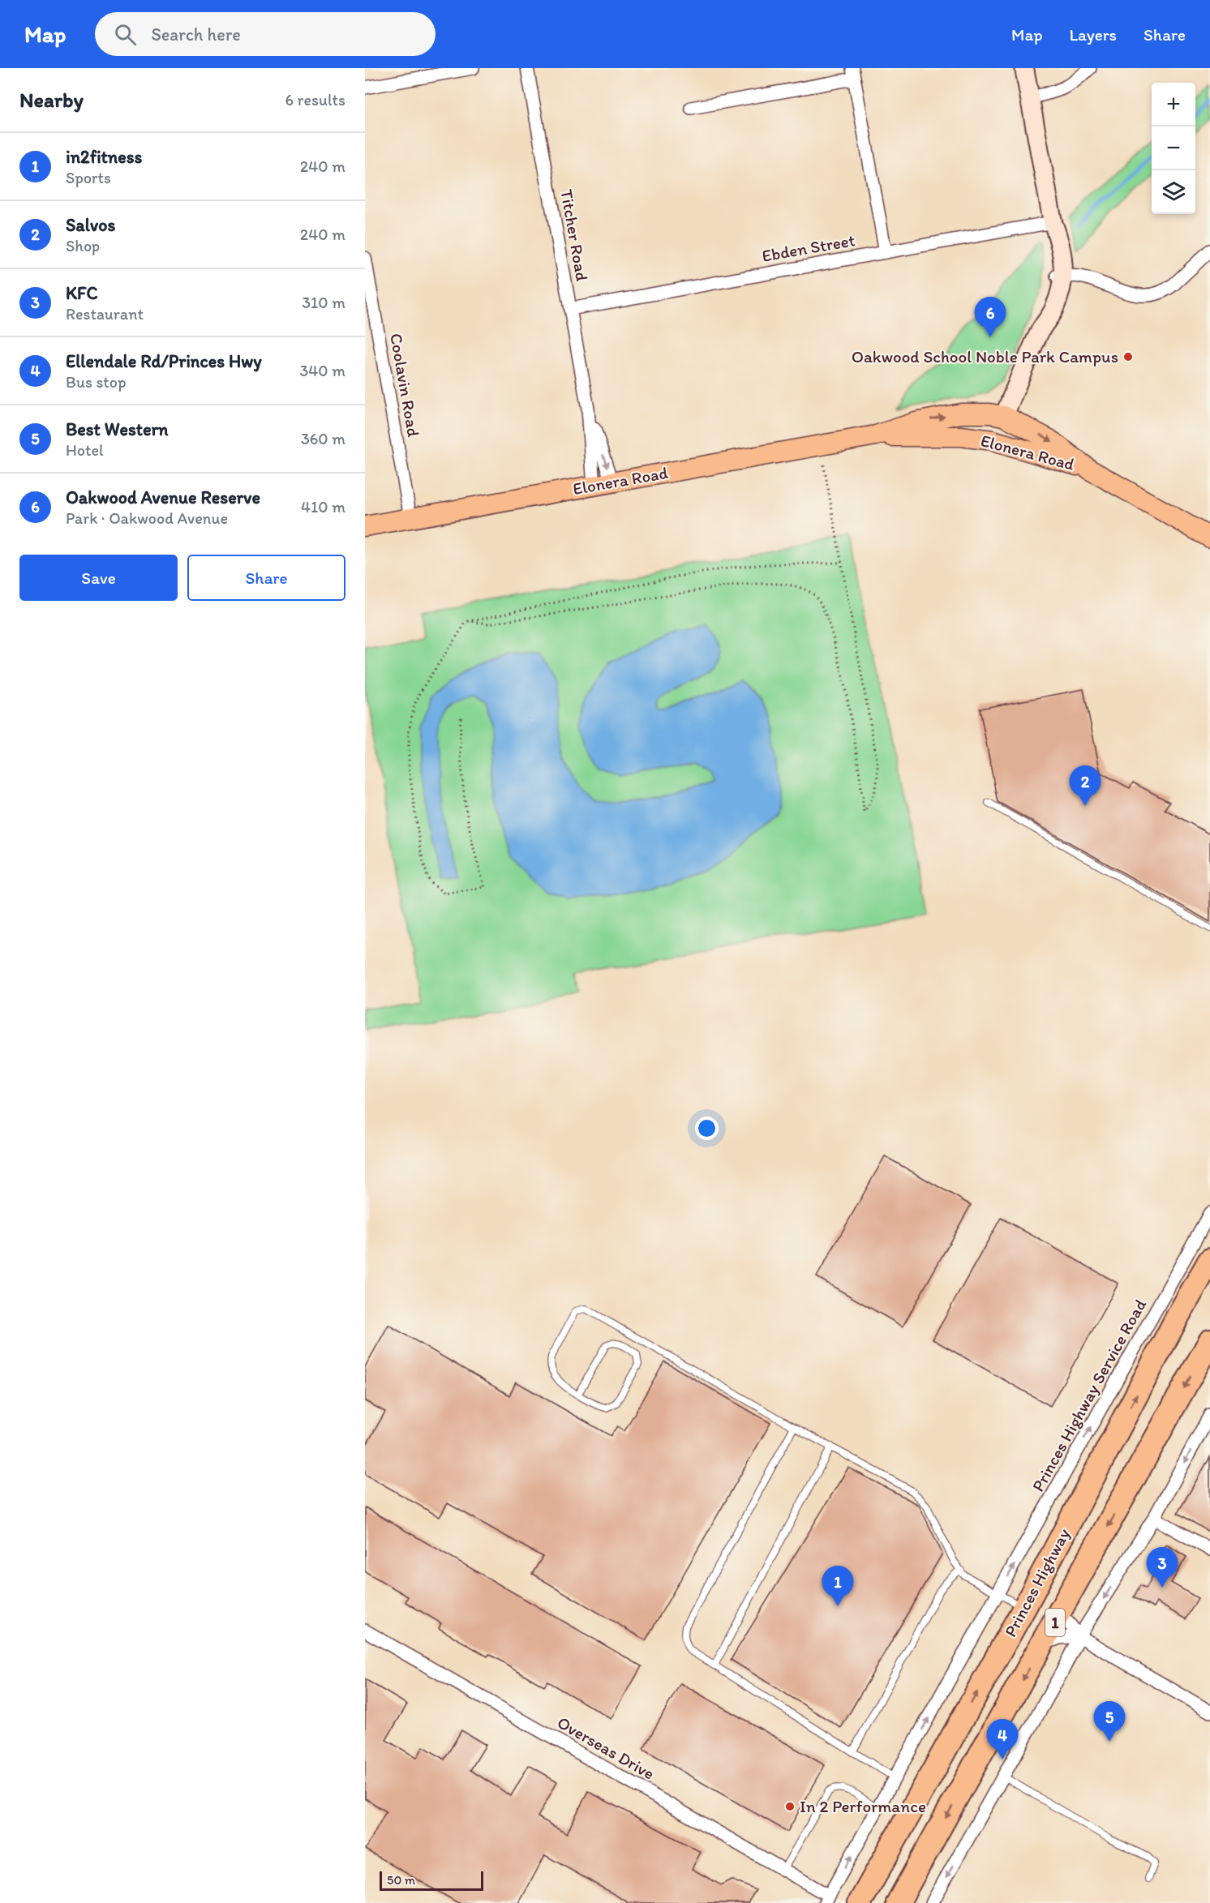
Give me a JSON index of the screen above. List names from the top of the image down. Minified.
{"streets":{"highway":["Princes Highway","1"],"main road":["Elonera Road"],"street":["Titcher Road","Ebden Street","Coolavin Road","Princes Highway Service Road","Overseas Drive"]},"crossings":[["Titcher Road","Ebden Street"],["Titcher Road","Elonera Road"],["Coolavin Road","Elonera Road"],["Princes Highway Service Road","Overseas Drive"]],"places":["Oakwood School Noble Park Campus","In 2 Performance"],"scale_bar":"50 m","page":{"header":"Map","search":"Search here","nav":["Map","Layers","Share"],"heading":["Nearby","6 results"],"map_buttons":["+","−"],"list":[{"mark":"1","name":"in2fitness","note":"Sports","value":"240 m"},{"mark":"2","name":"Salvos","note":"Shop","value":"240 m"},{"mark":"3","name":"KFC","note":"Restaurant","value":"310 m"},{"mark":"4","name":"Ellendale Rd/Princes Hwy","note":"Bus stop","value":"340 m"},{"mark":"5","name":"Best Western","note":"Hotel","value":"360 m"},{"mark":"6","name":"Oakwood Avenue Reserve","note":"Park · Oakwood Avenue","value":"410 m"}],"pins":["6","2","3","1","5","4"],"buttons":["Save","Share"],"scale":"50 m"}}
